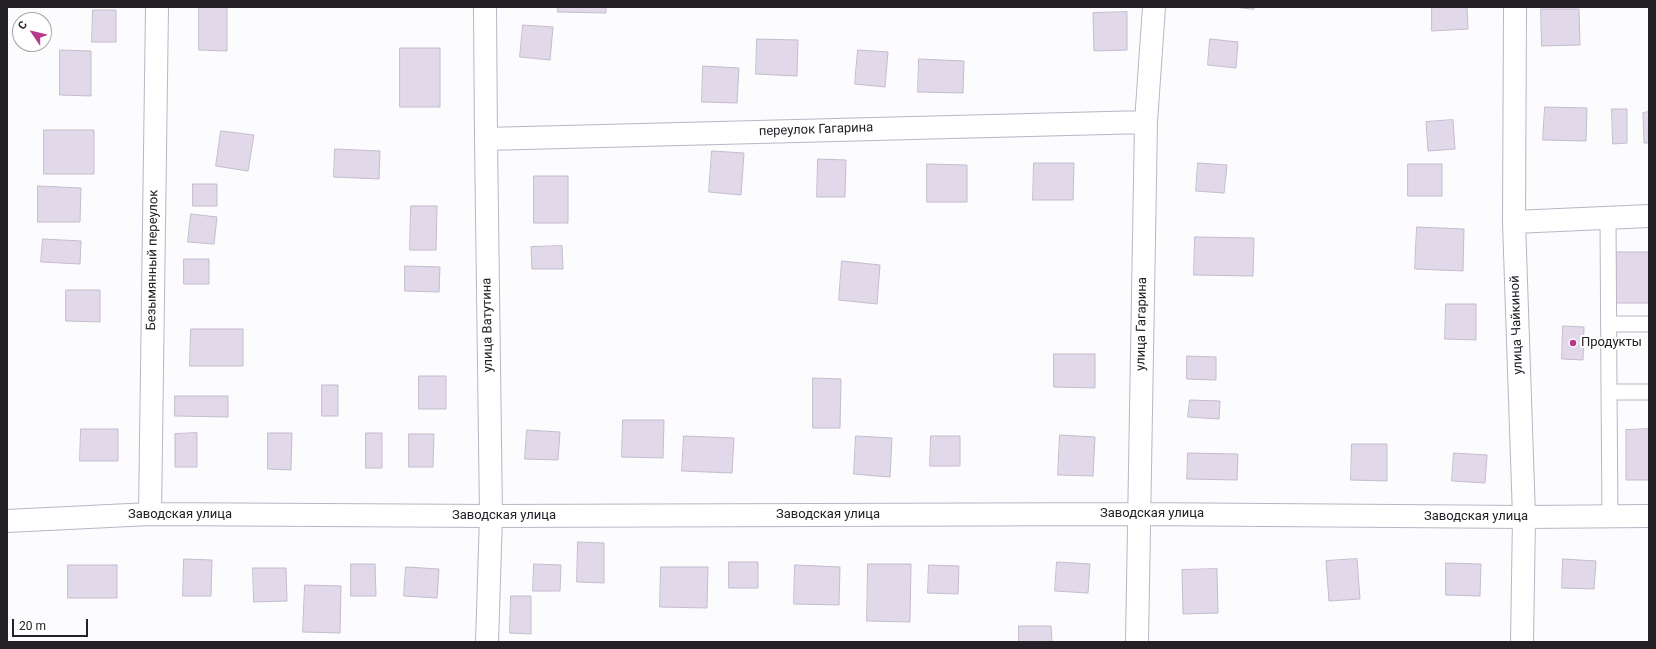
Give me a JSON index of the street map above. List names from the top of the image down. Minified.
{"streets":{"street":["переулок Гагарина","Безымянный переулок","улица Гагарина","улица Ватутина","улица Чайкиной","Заводская улица"]},"crossings":[["переулок Гагарина","улица Гагарина"],["переулок Гагарина","улица Ватутина"],["Безымянный переулок","Заводская улица"],["улица Гагарина","Заводская улица"],["улица Ватутина","Заводская улица"],["улица Чайкиной","Заводская улица"]],"places":["Продукты"],"scale_bar":"20 m","north":"top left"}
